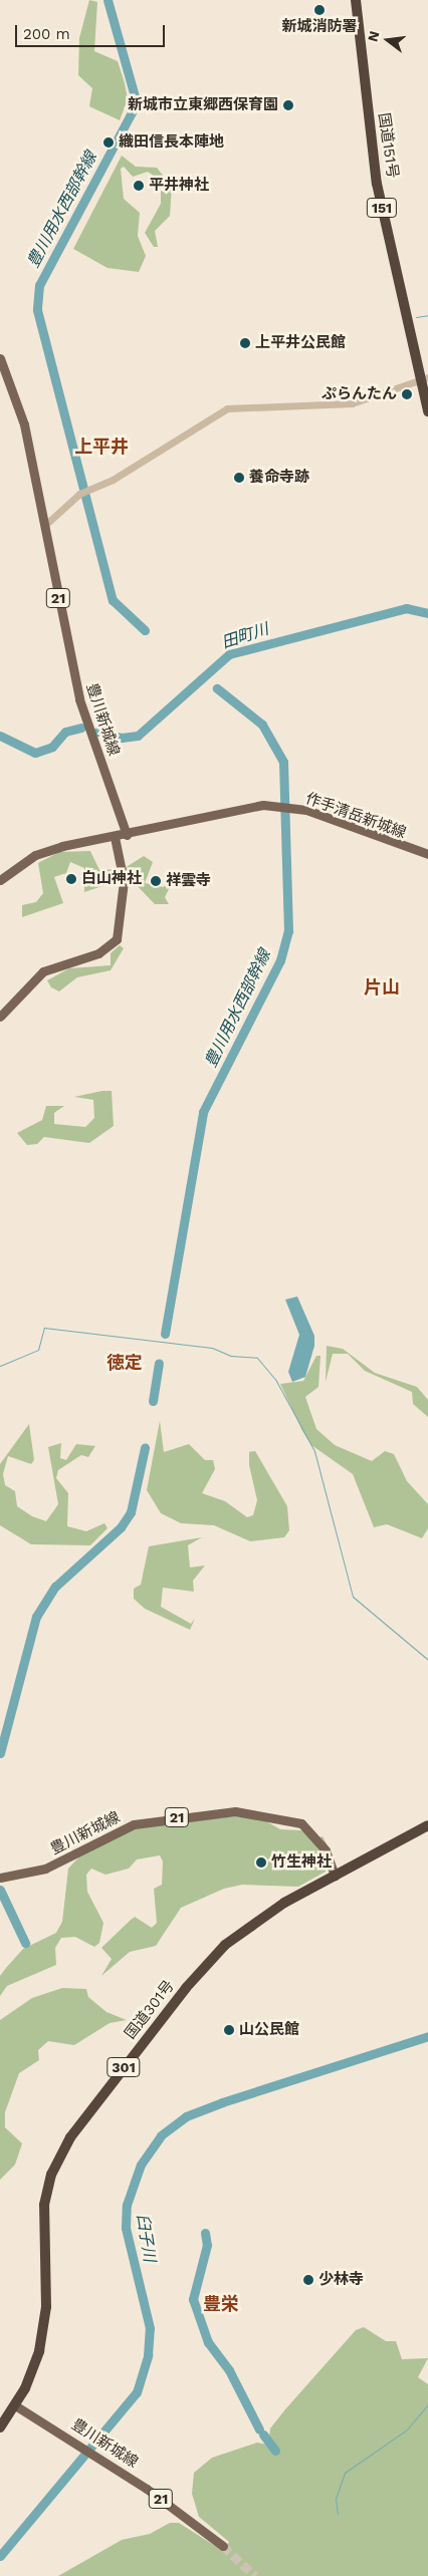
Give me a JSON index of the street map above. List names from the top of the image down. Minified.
{"streets":{"highway":["国道151号","151","国道301号","301"],"main road":["21","豊川新城線","作手清岳新城線"]},"crossings":[["豊川新城線","作手清岳新城線"],["豊川新城線","国道301号"]],"districts":["上平井","片山","徳定","豊栄"],"water":["豊川用水西部幹線","田町川","臼子川"],"places":["新城消防署","新城市立東郷西保育園","織田信長本陣地","平井神社","上平井公民館","ぷらんたん","養命寺跡","白山神社","祥雲寺","竹生神社","山公民館","少林寺"],"scale_bar":"200 m","north":"left"}
